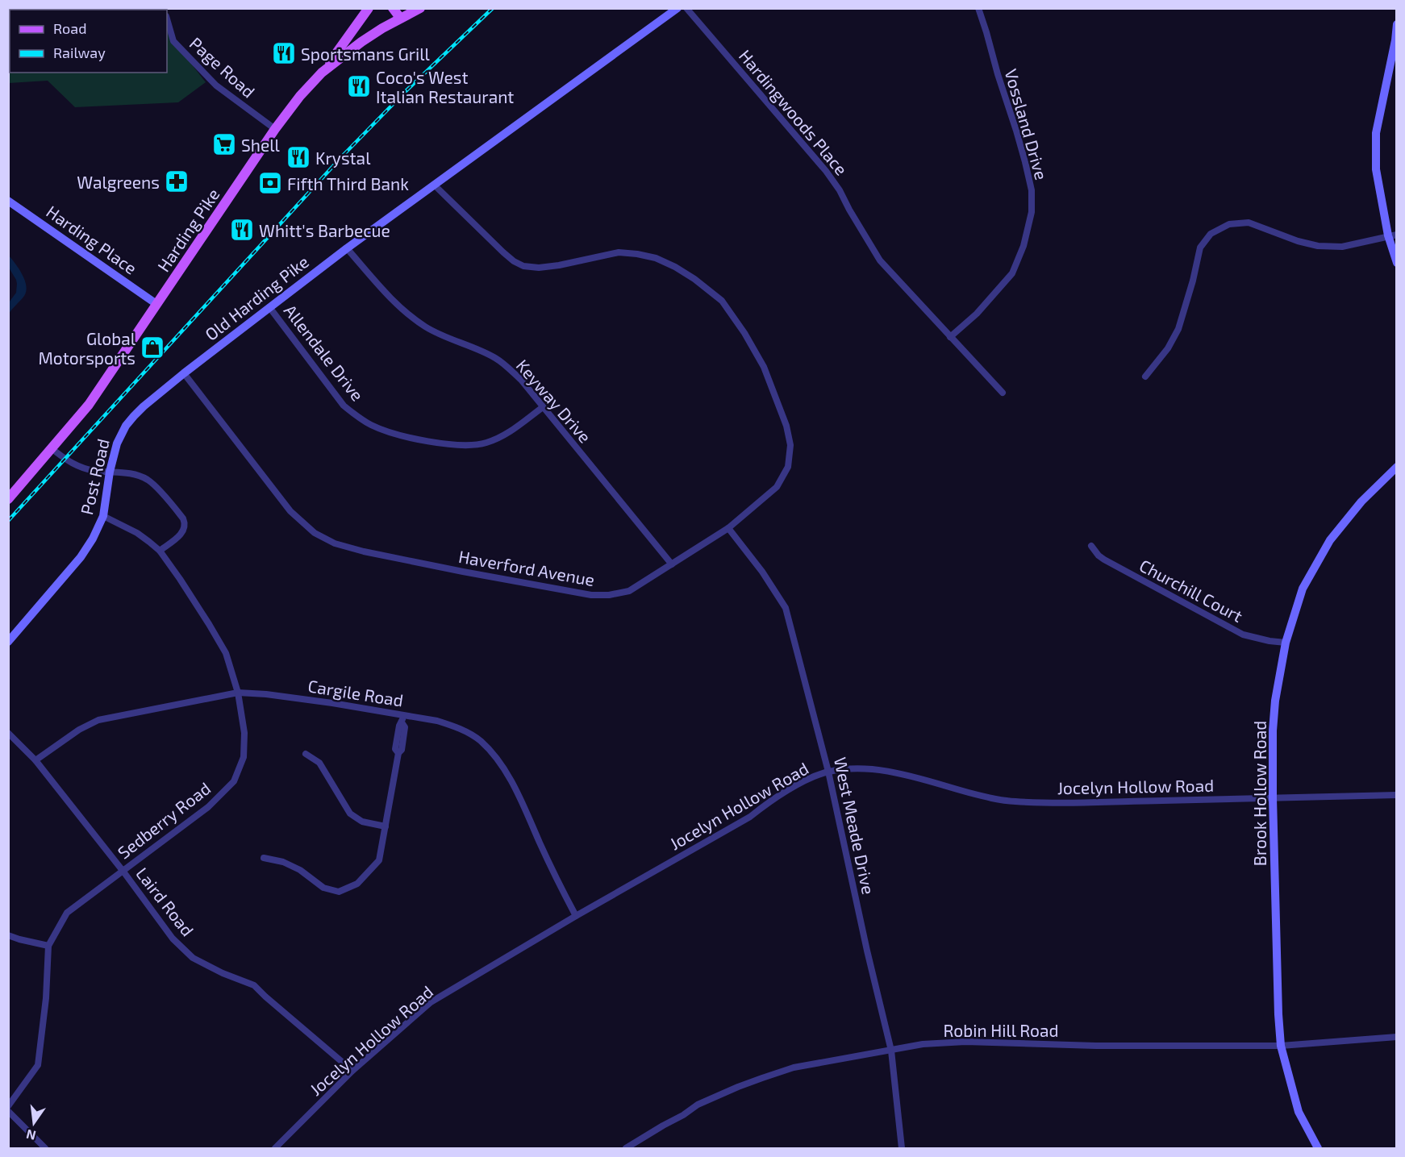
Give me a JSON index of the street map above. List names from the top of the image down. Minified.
{"streets":{"main road":["Harding Pike"],"street":["Page Road","Hardingwoods Place","Vossland Drive","Harding Place","Old Harding Pike","Allendale Drive","Keyway Drive","Post Road","Haverford Avenue","Churchill Court","Cargile Road","Jocelyn Hollow Road","Brook Hollow Road","Sedberry Road","West Meade Drive","Laird Road","Robin Hill Road"]},"crossings":[["Page Road","Harding Pike"],["Hardingwoods Place","Vossland Drive"],["Harding Pike","Harding Place"],["Old Harding Pike","Allendale Drive"],["Old Harding Pike","Keyway Drive"],["Old Harding Pike","Post Road"],["Old Harding Pike","Haverford Avenue"],["Allendale Drive","Keyway Drive"],["Keyway Drive","Haverford Avenue"],["Post Road","Haverford Avenue"],["Post Road","Sedberry Road"],["Haverford Avenue","West Meade Drive"],["Churchill Court","Brook Hollow Road"],["Cargile Road","Jocelyn Hollow Road"],["Cargile Road","Sedberry Road"],["Cargile Road","Laird Road"],["Jocelyn Hollow Road","Brook Hollow Road"],["Jocelyn Hollow Road","West Meade Drive"],["Jocelyn Hollow Road","Laird Road"],["Brook Hollow Road","Robin Hill Road"],["Sedberry Road","Laird Road"],["West Meade Drive","Robin Hill Road"]],"places":{"restaurant":["Sportsmans Grill","Coco's West Italian Restaurant","Krystal","Whitt's Barbecue"],"supermarket":["Shell"],"pharmacy":["Walgreens"],"bank":["Fifth Third Bank"],"shop":["Global Motorsports"]},"legend":["Road","Railway"],"north":"bottom"}
